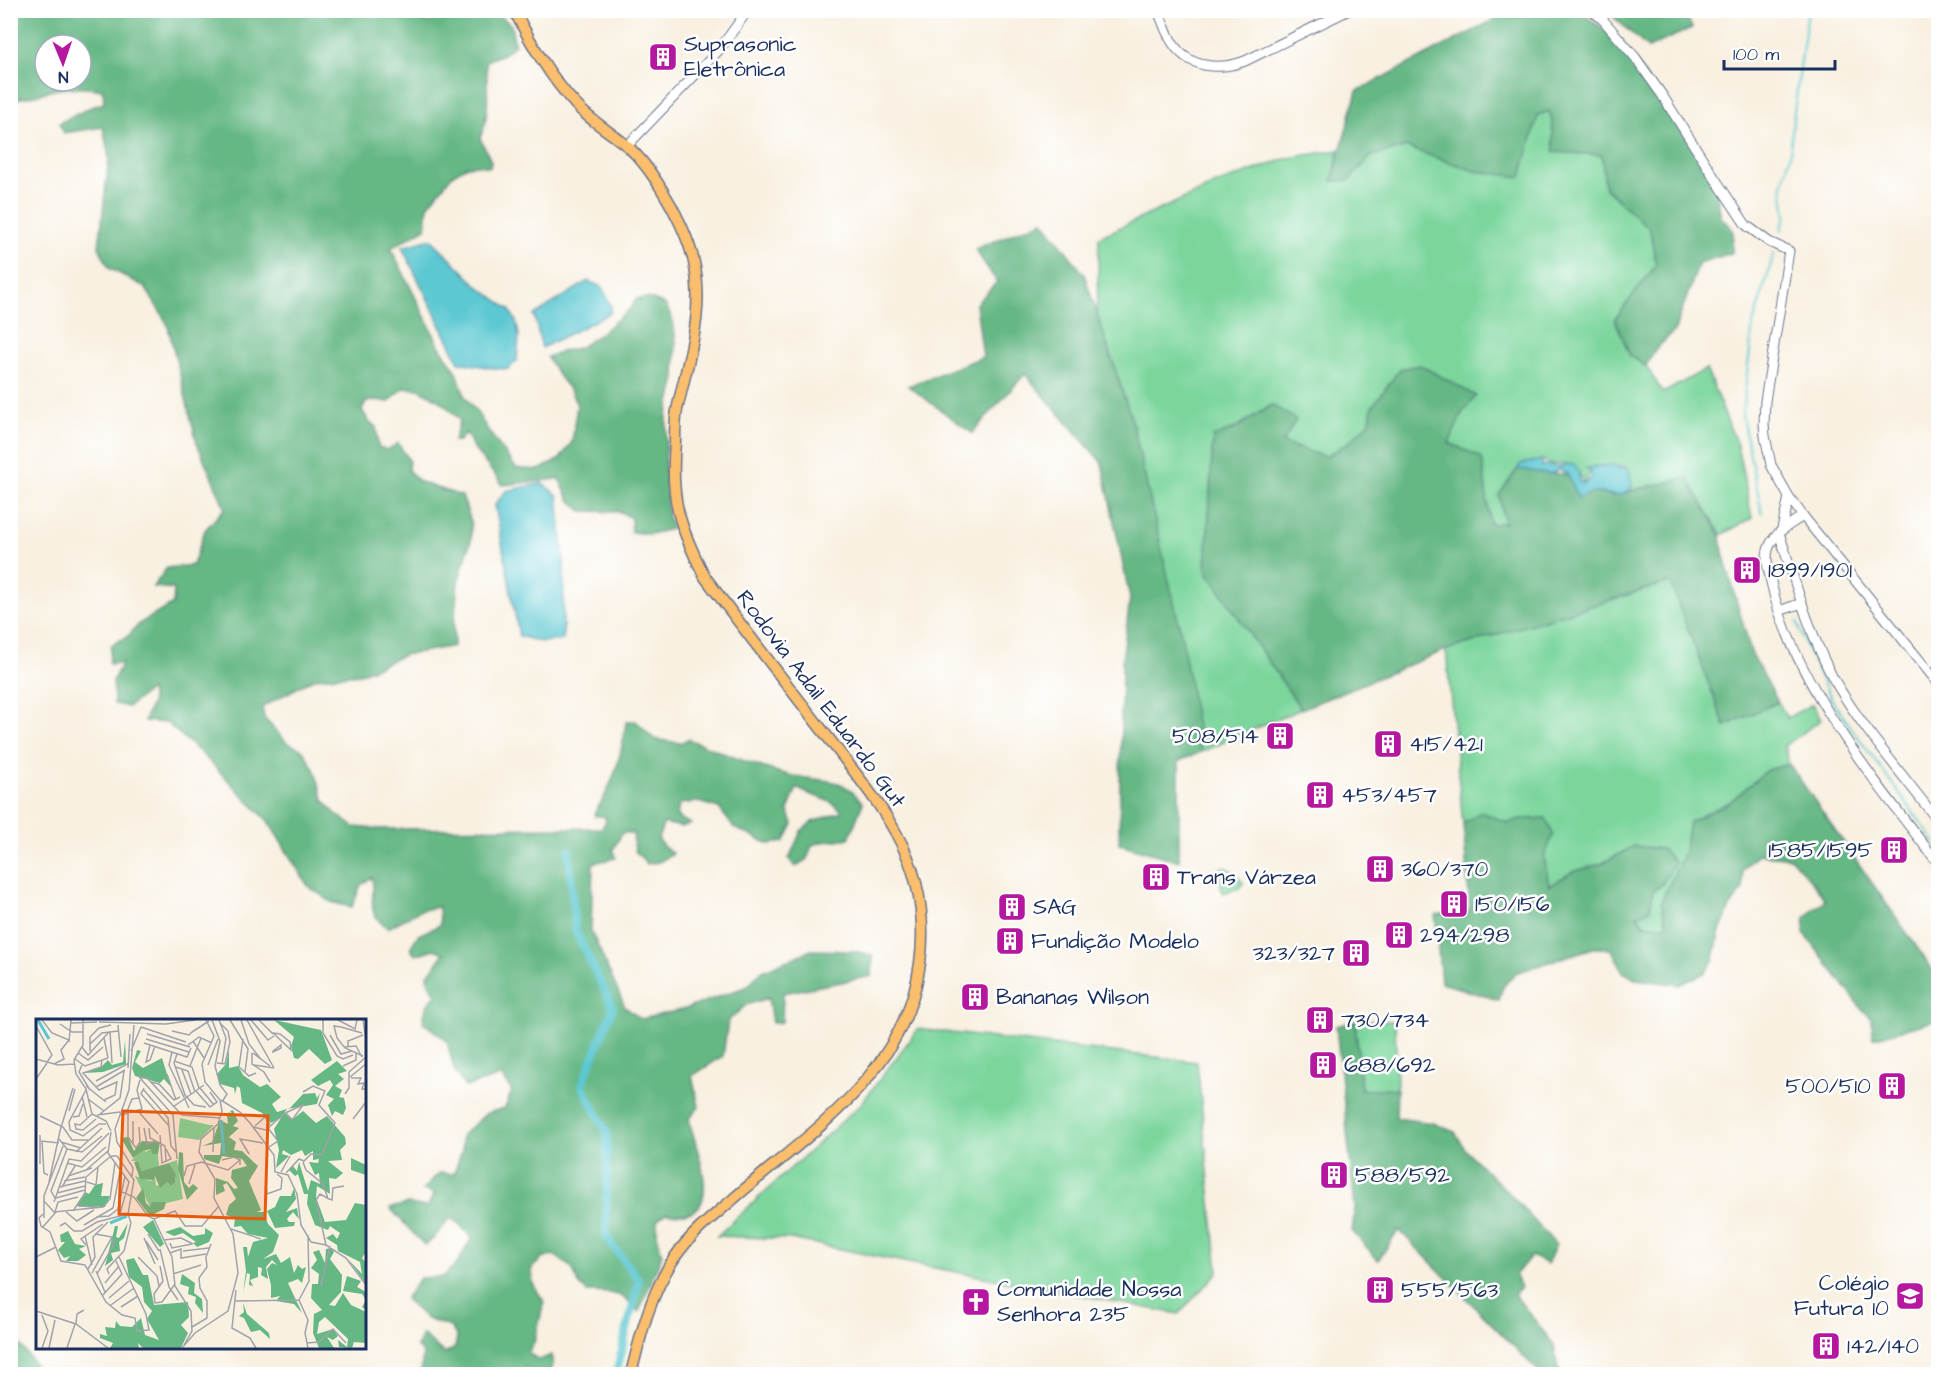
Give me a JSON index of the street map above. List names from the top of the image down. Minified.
{"streets":{"main road":["Rodovia Adail Eduardo Gut"]},"places":{"building":["Suprasonic Eletrônica","1899/1901","508/514","415/421","453/457","1585/1595","360/370","Trans Várzea","150/156","SAG","294/298","Fundição Modelo","323/327","Bananas Wilson","730/734","688/692","500/510","588/592","555/563","142/140"],"school or university":["Colégio Futura 10"],"church":["Comunidade Nossa Senhora 235"]},"scale_bar":"100 m","north":"bottom"}
